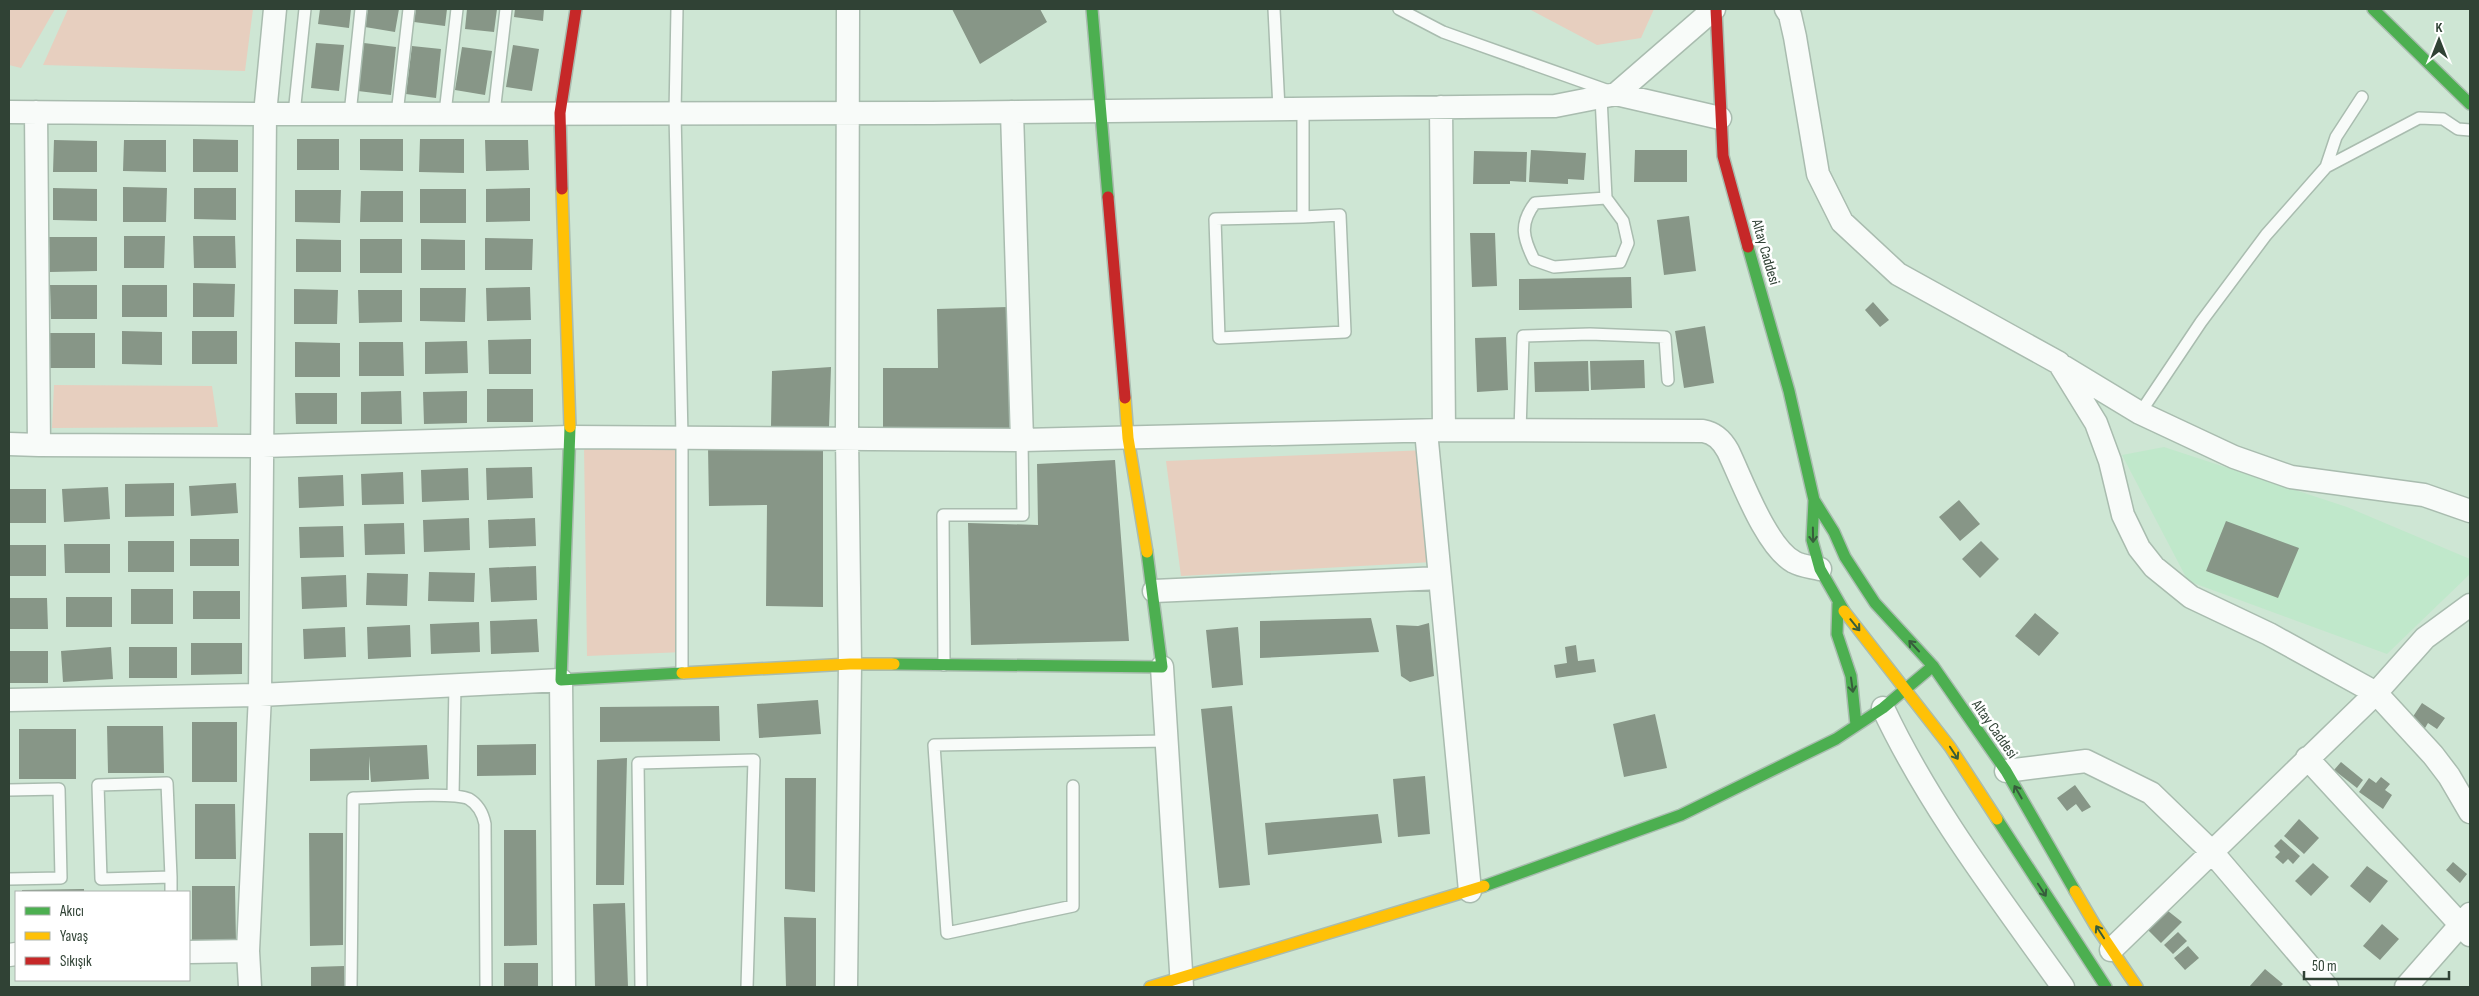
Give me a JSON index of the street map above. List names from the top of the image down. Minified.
{"streets":{"main road":["Altay Caddesi"]},"legend":["Akıcı","Yavaş","Sıkışık"],"scale_bar":"50 m","north":"top"}
